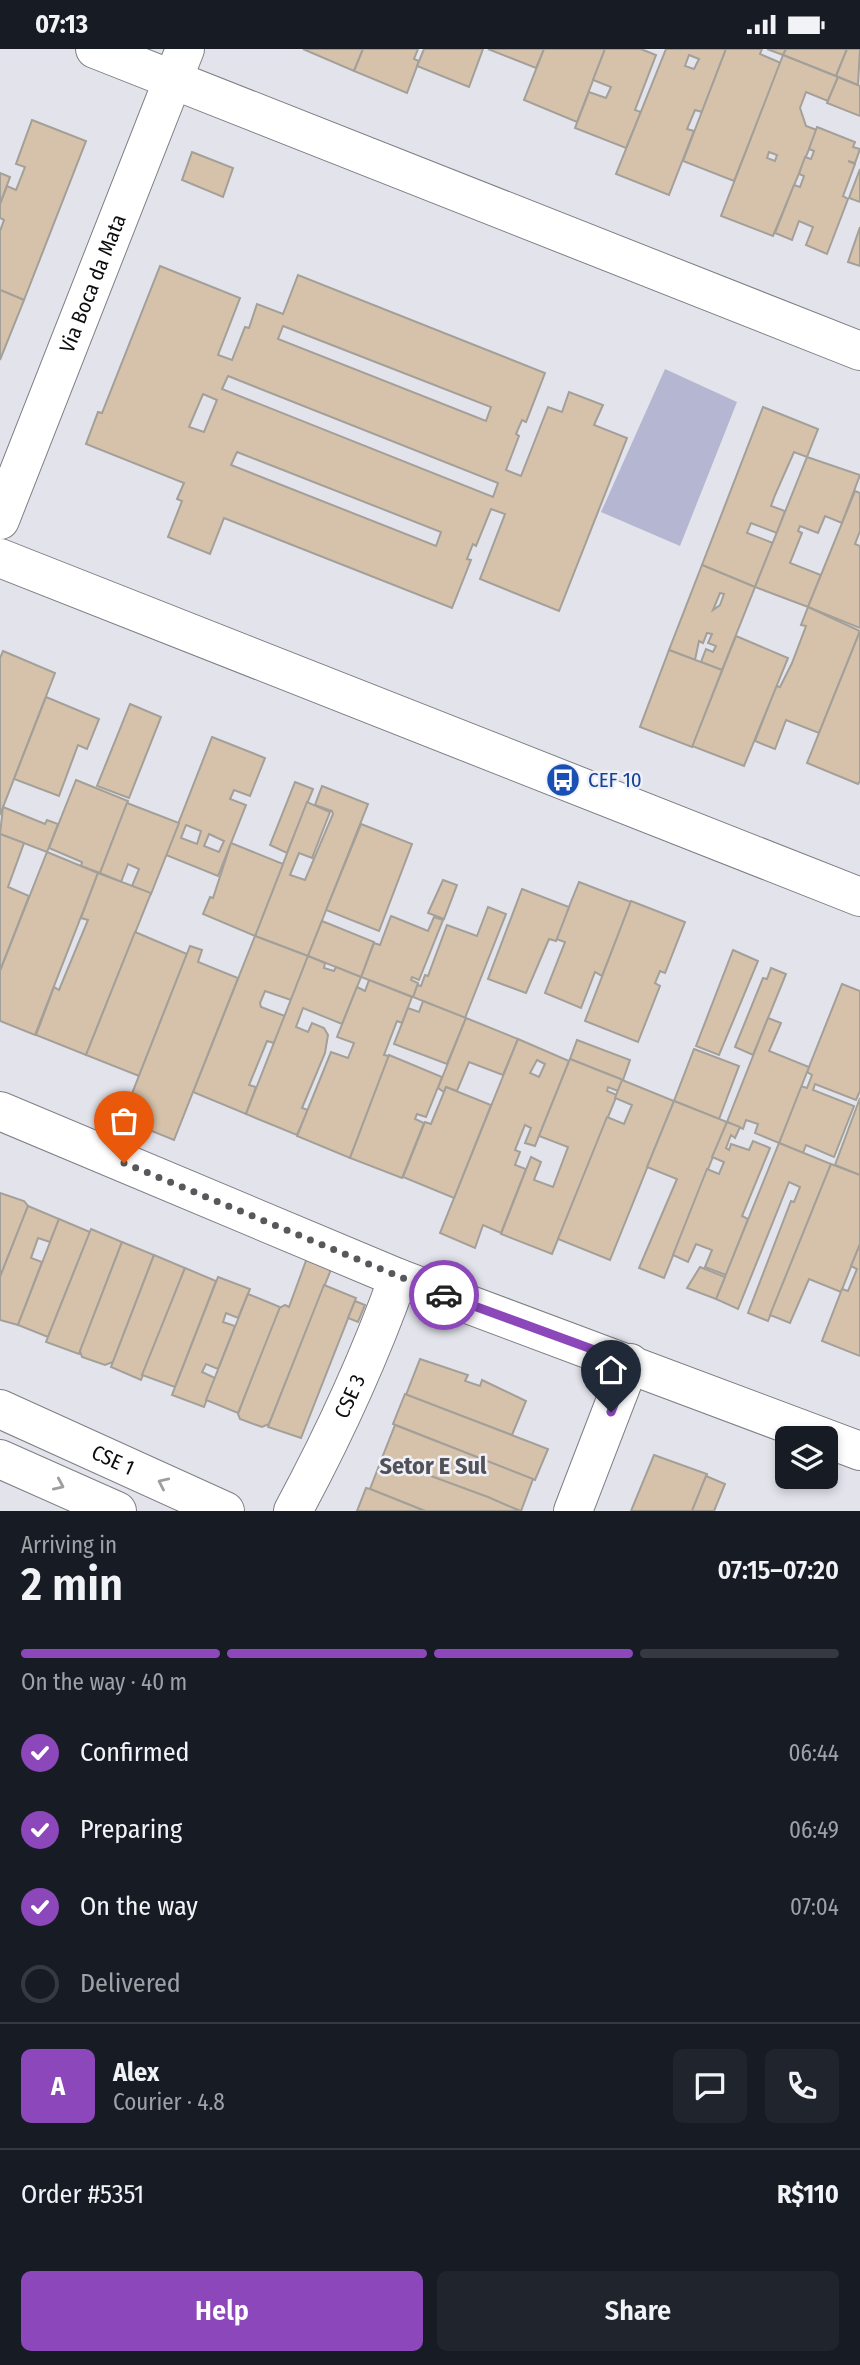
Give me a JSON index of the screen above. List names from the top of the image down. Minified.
{"streets":{"street":["Via Boca da Mata","CSE 3","CSE 1"]},"districts":["Setor E Sul"],"places":{"bus stop":["CEF 10"]},"page":{"status":"07:13","heading":["2 min","Arriving in","07:15–07:20"],"panel":["Alex","Courier · 4.8","Order #5351","R$110"],"bar":"On the way · 40 m","list":[["Confirmed","06:44"],["Preparing","06:49"],["On the way","07:04"],"Delivered"],"round":"A","buttons":["Help","Share"]}}
